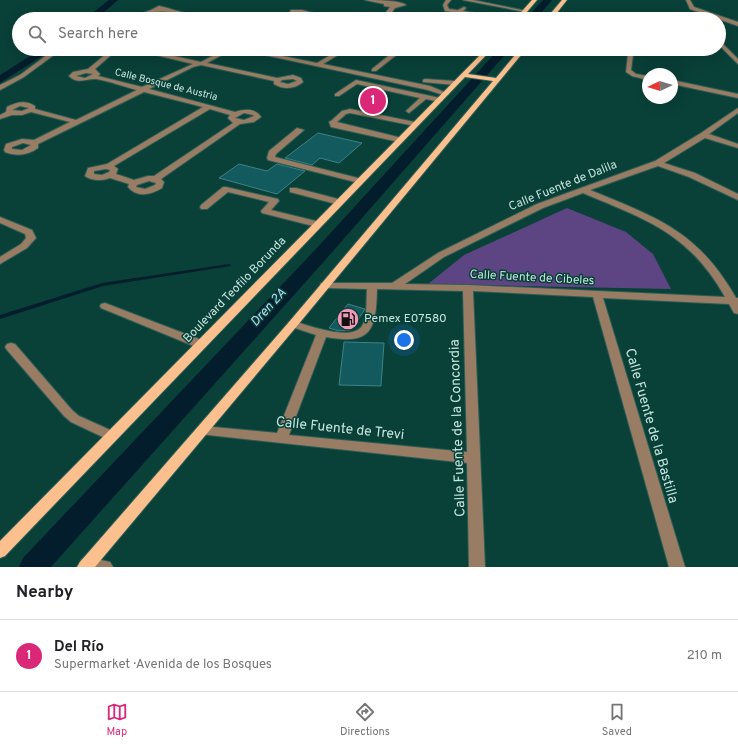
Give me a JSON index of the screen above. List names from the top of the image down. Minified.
{"streets":{"main road":["Boulevard Teofilo Borunda"],"street":["Calle Bosque de Austria","Calle Fuente de Dalila","Calle Fuente de Cibeles","Calle Fuente de la Bastilla","Calle Fuente de la Concordia","Calle Fuente de Trevi"]},"crossings":[["Calle Fuente de Dalila","Calle Fuente de Cibeles"],["Calle Fuente de Cibeles","Calle Fuente de la Bastilla"],["Calle Fuente de Cibeles","Calle Fuente de la Concordia"],["Calle Fuente de la Concordia","Calle Fuente de Trevi"]],"water":["Dren 2A"],"places":{"fuel station":["Pemex E07580"]},"north":"left","page":{"search":"Search here","pins":"1","heading":"Nearby","list":[{"mark":"1","name":"Del Río","note":"Supermarket · Avenida de los Bosques","value":"210 m"}],"nav":["Map","Directions","Saved"]}}
